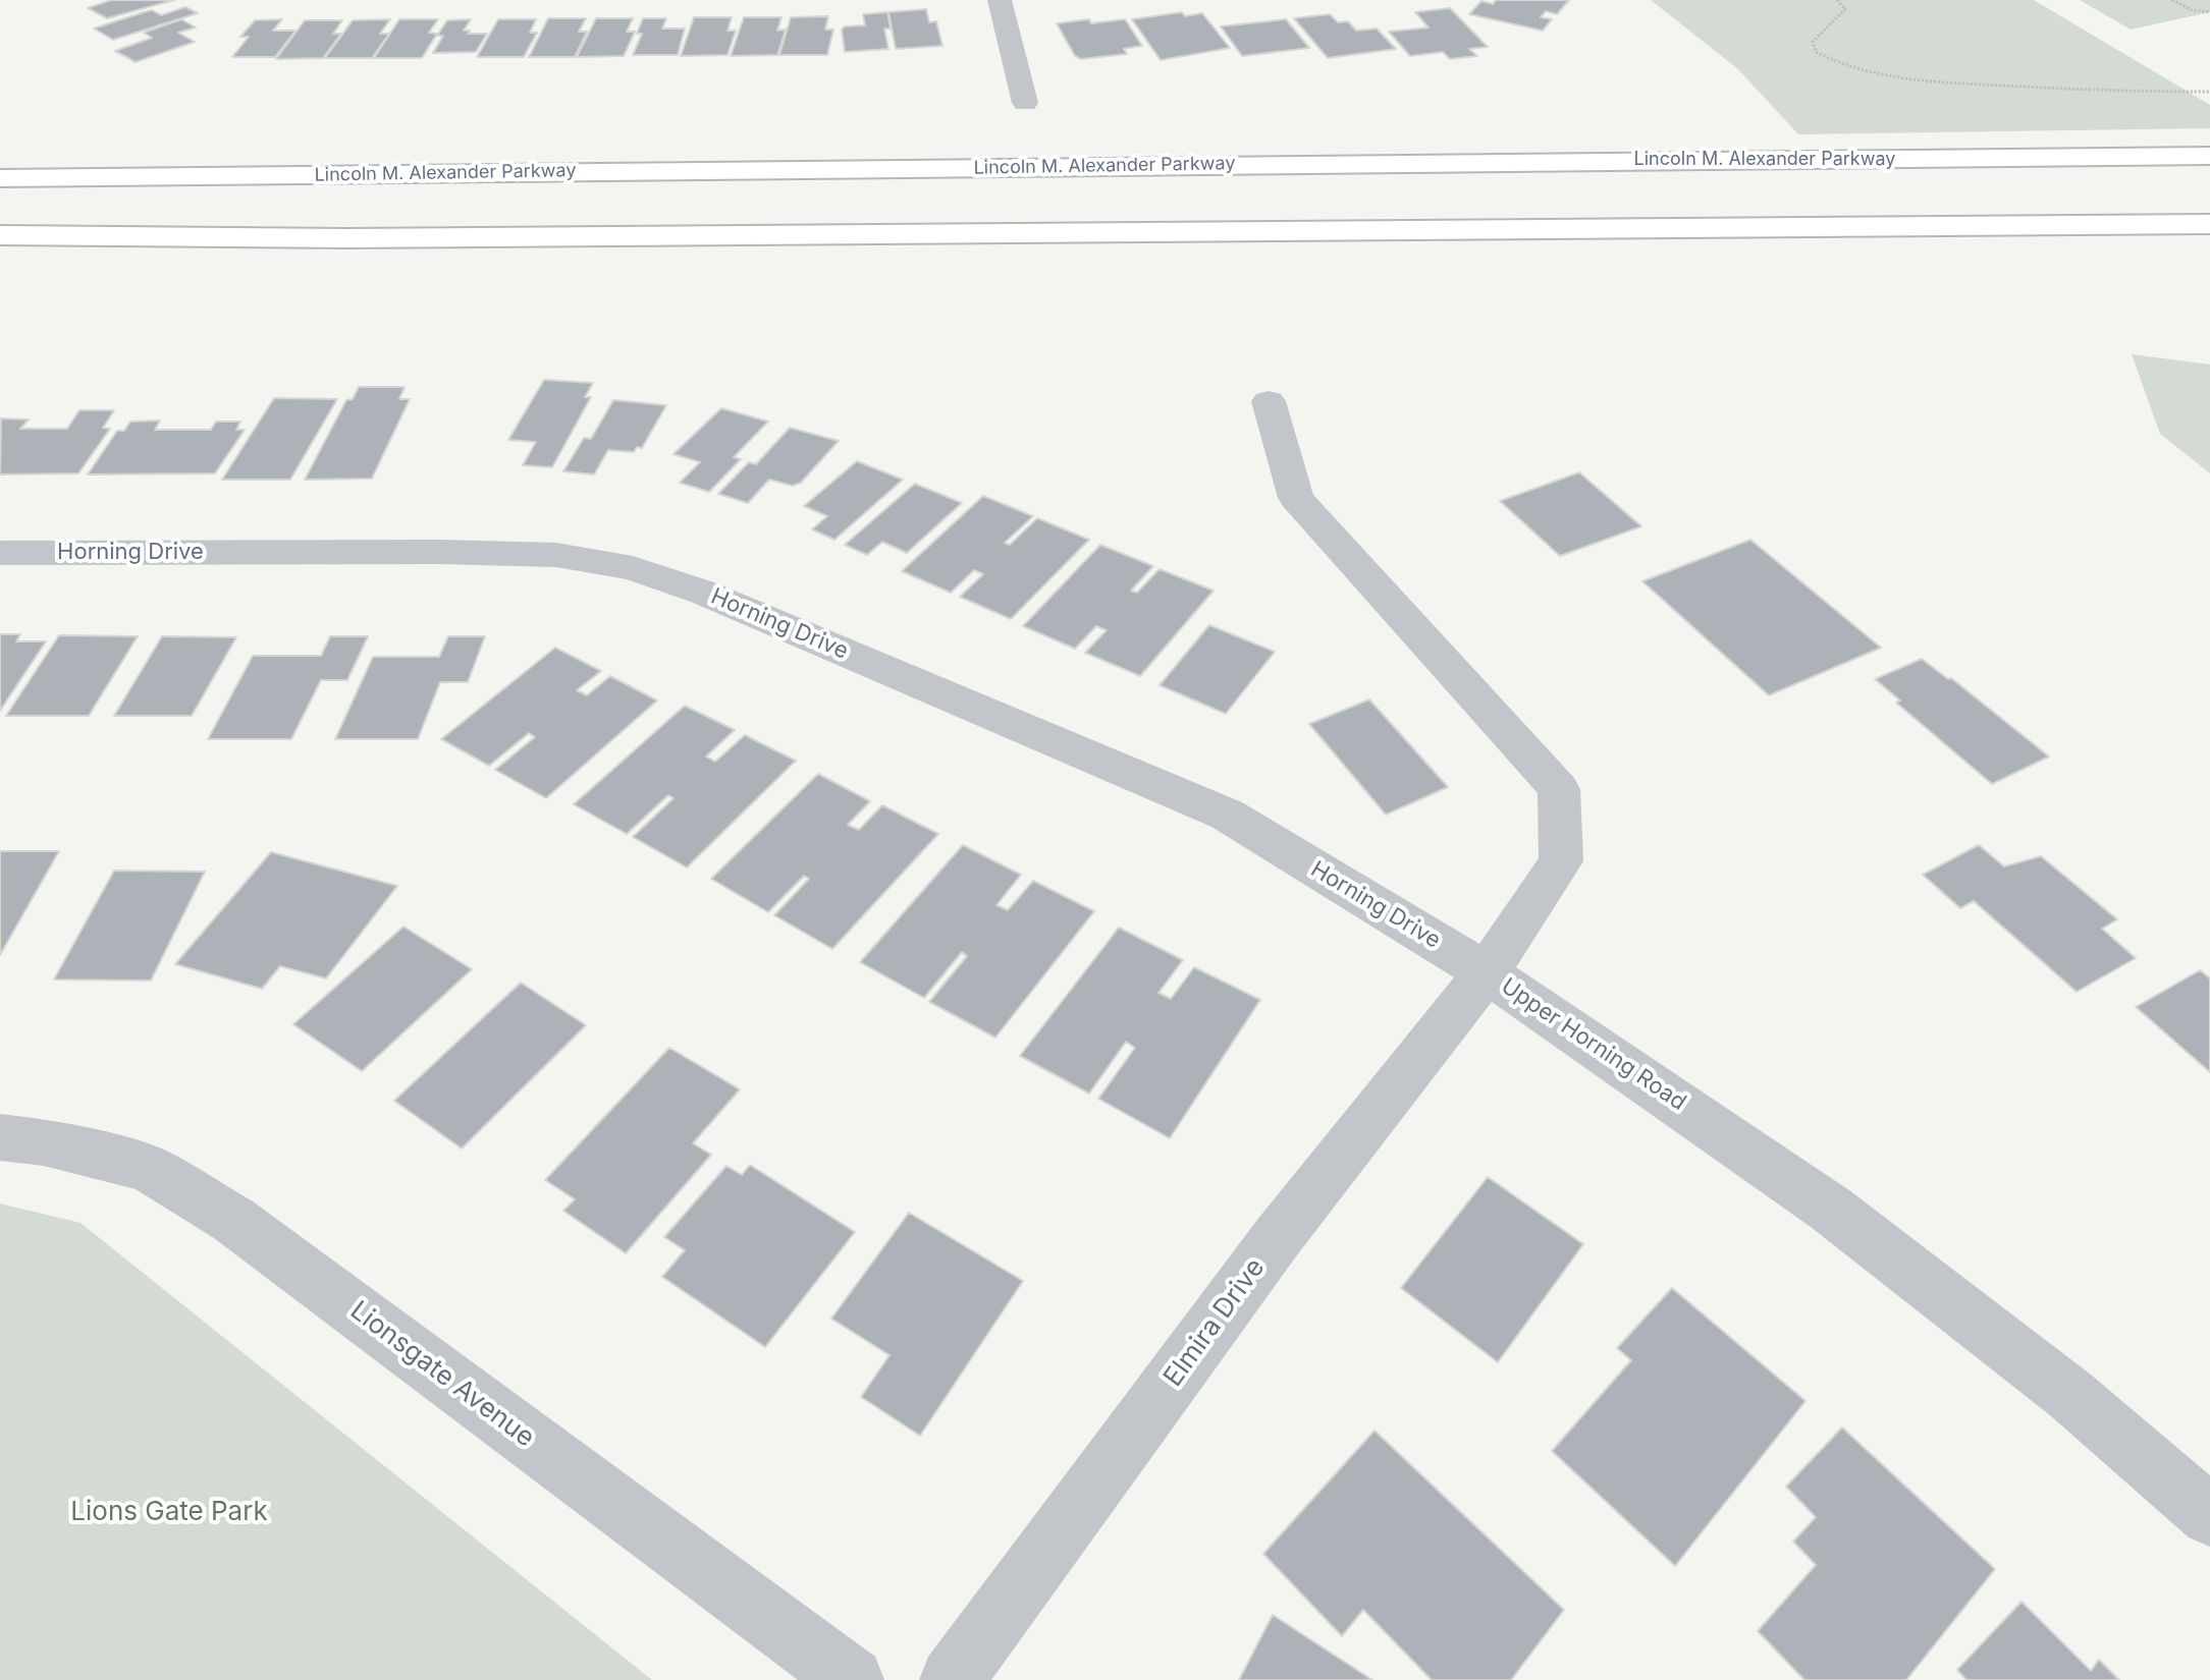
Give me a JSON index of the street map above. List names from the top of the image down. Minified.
{"streets":{"highway":["Lincoln M. Alexander Parkway"],"street":["Horning Drive","Upper Horning Road","Elmira Drive","Lionsgate Avenue"]},"crossings":[["Horning Drive","Upper Horning Road"],["Horning Drive","Elmira Drive"],["Upper Horning Road","Elmira Drive"]],"parks":["Lions Gate Park"]}
